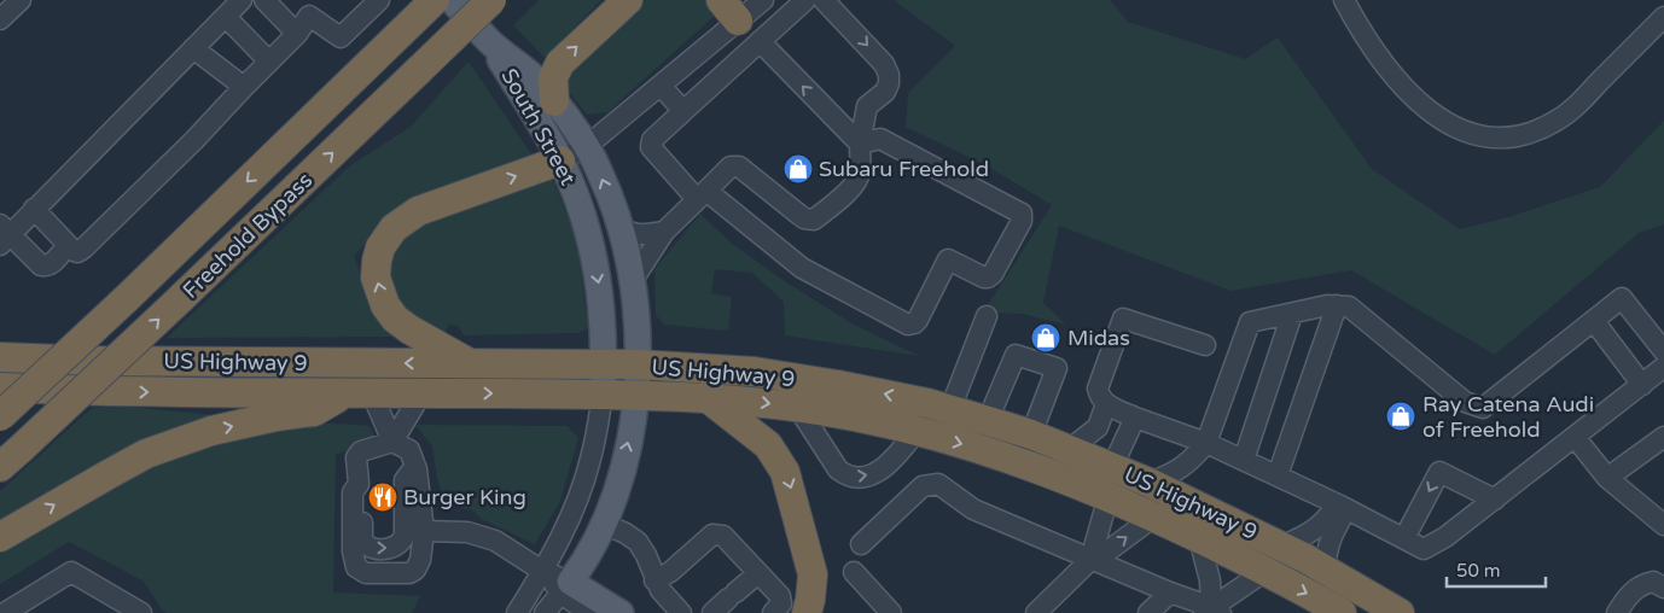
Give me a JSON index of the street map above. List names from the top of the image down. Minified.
{"streets":{"highway":["Freehold Bypass","US Highway 9"],"main road":["South Street"]},"crossings":[["South Street","US Highway 9"]],"places":{"shop":["Subaru Freehold","Midas","Ray Catena Audi of Freehold"],"restaurant":["Burger King"]},"scale_bar":"50 m"}
